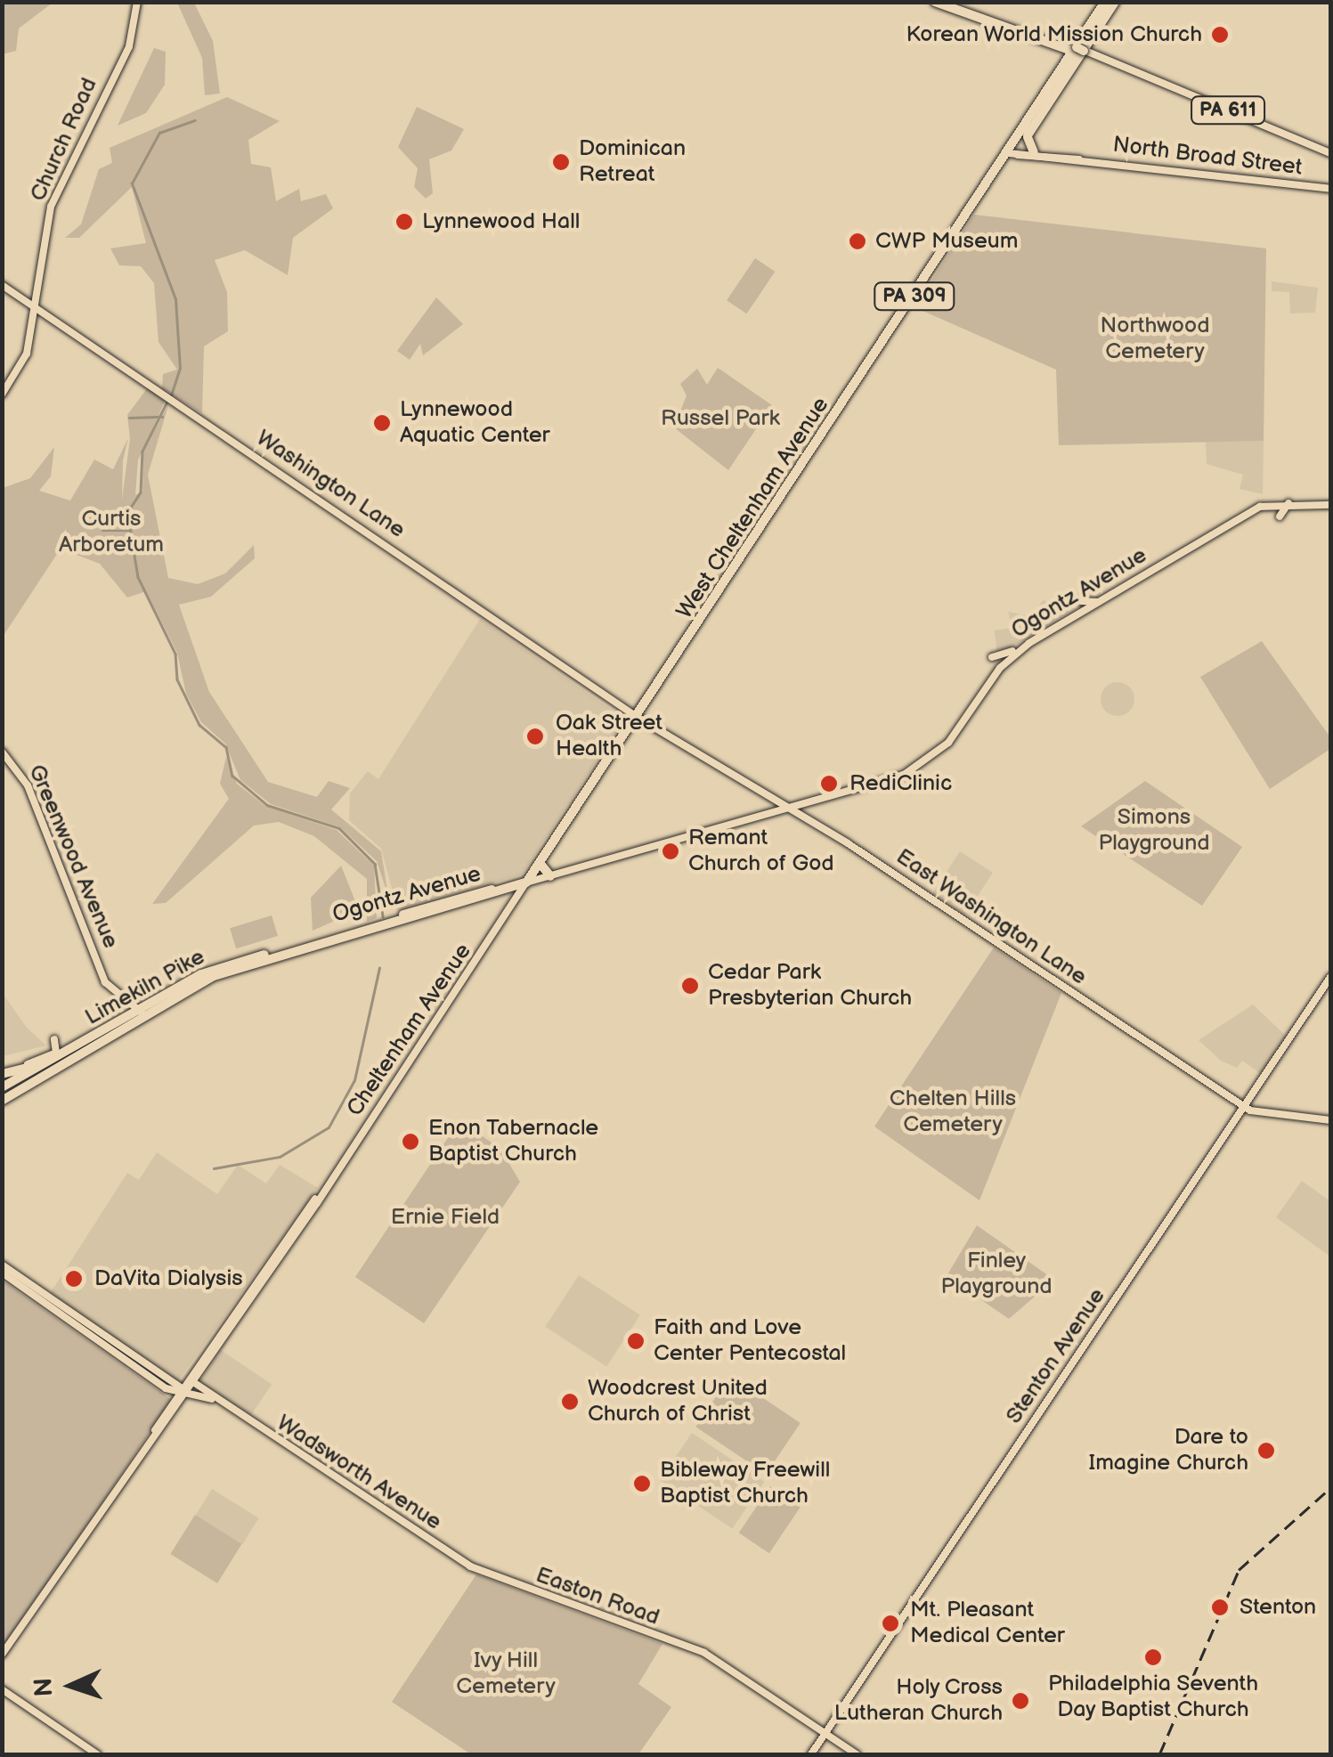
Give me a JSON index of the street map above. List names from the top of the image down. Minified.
{"streets":{"highway":["PA 611","PA 309","West Cheltenham Avenue","Ogontz Avenue","Limekiln Pike"],"main road":["Church Road","North Broad Street","Washington Lane","Greenwood Avenue","East Washington Lane","Cheltenham Avenue","Stenton Avenue","Wadsworth Avenue","Easton Road"]},"crossings":[["Church Road","Washington Lane"],["North Broad Street","PA 309"],["North Broad Street","West Cheltenham Avenue"],["PA 309","West Cheltenham Avenue"],["Washington Lane","West Cheltenham Avenue"],["Washington Lane","East Washington Lane"],["West Cheltenham Avenue","Ogontz Avenue"],["West Cheltenham Avenue","East Washington Lane"],["West Cheltenham Avenue","Cheltenham Avenue"],["Ogontz Avenue","East Washington Lane"],["Ogontz Avenue","Limekiln Pike"],["Ogontz Avenue","Cheltenham Avenue"],["Greenwood Avenue","Limekiln Pike"],["East Washington Lane","Stenton Avenue"],["Cheltenham Avenue","Wadsworth Avenue"],["Stenton Avenue","Easton Road"],["Wadsworth Avenue","Easton Road"]],"parks":["Northwood Cemetery","Russel Park","Curtis Arboretum","Simons Playground","Chelten Hills Cemetery","Ernie Field","Finley Playground","Ivy Hill Cemetery"],"places":["Korean World Mission Church","Dominican Retreat","Lynnewood Hall","CWP Museum","Lynnewood Aquatic Center","Oak Street Health","RediClinic","Remant Church of God","Cedar Park Presbyterian Church","Enon Tabernacle Baptist Church","DaVita Dialysis","Faith and Love Center Pentecostal","Woodcrest United Church of Christ","Dare to Imagine Church","Bibleway Freewill Baptist Church","Stenton","Mt. Pleasant Medical Center","Philadelphia Seventh Day Baptist Church","Holy Cross Lutheran Church"],"north":"left"}
